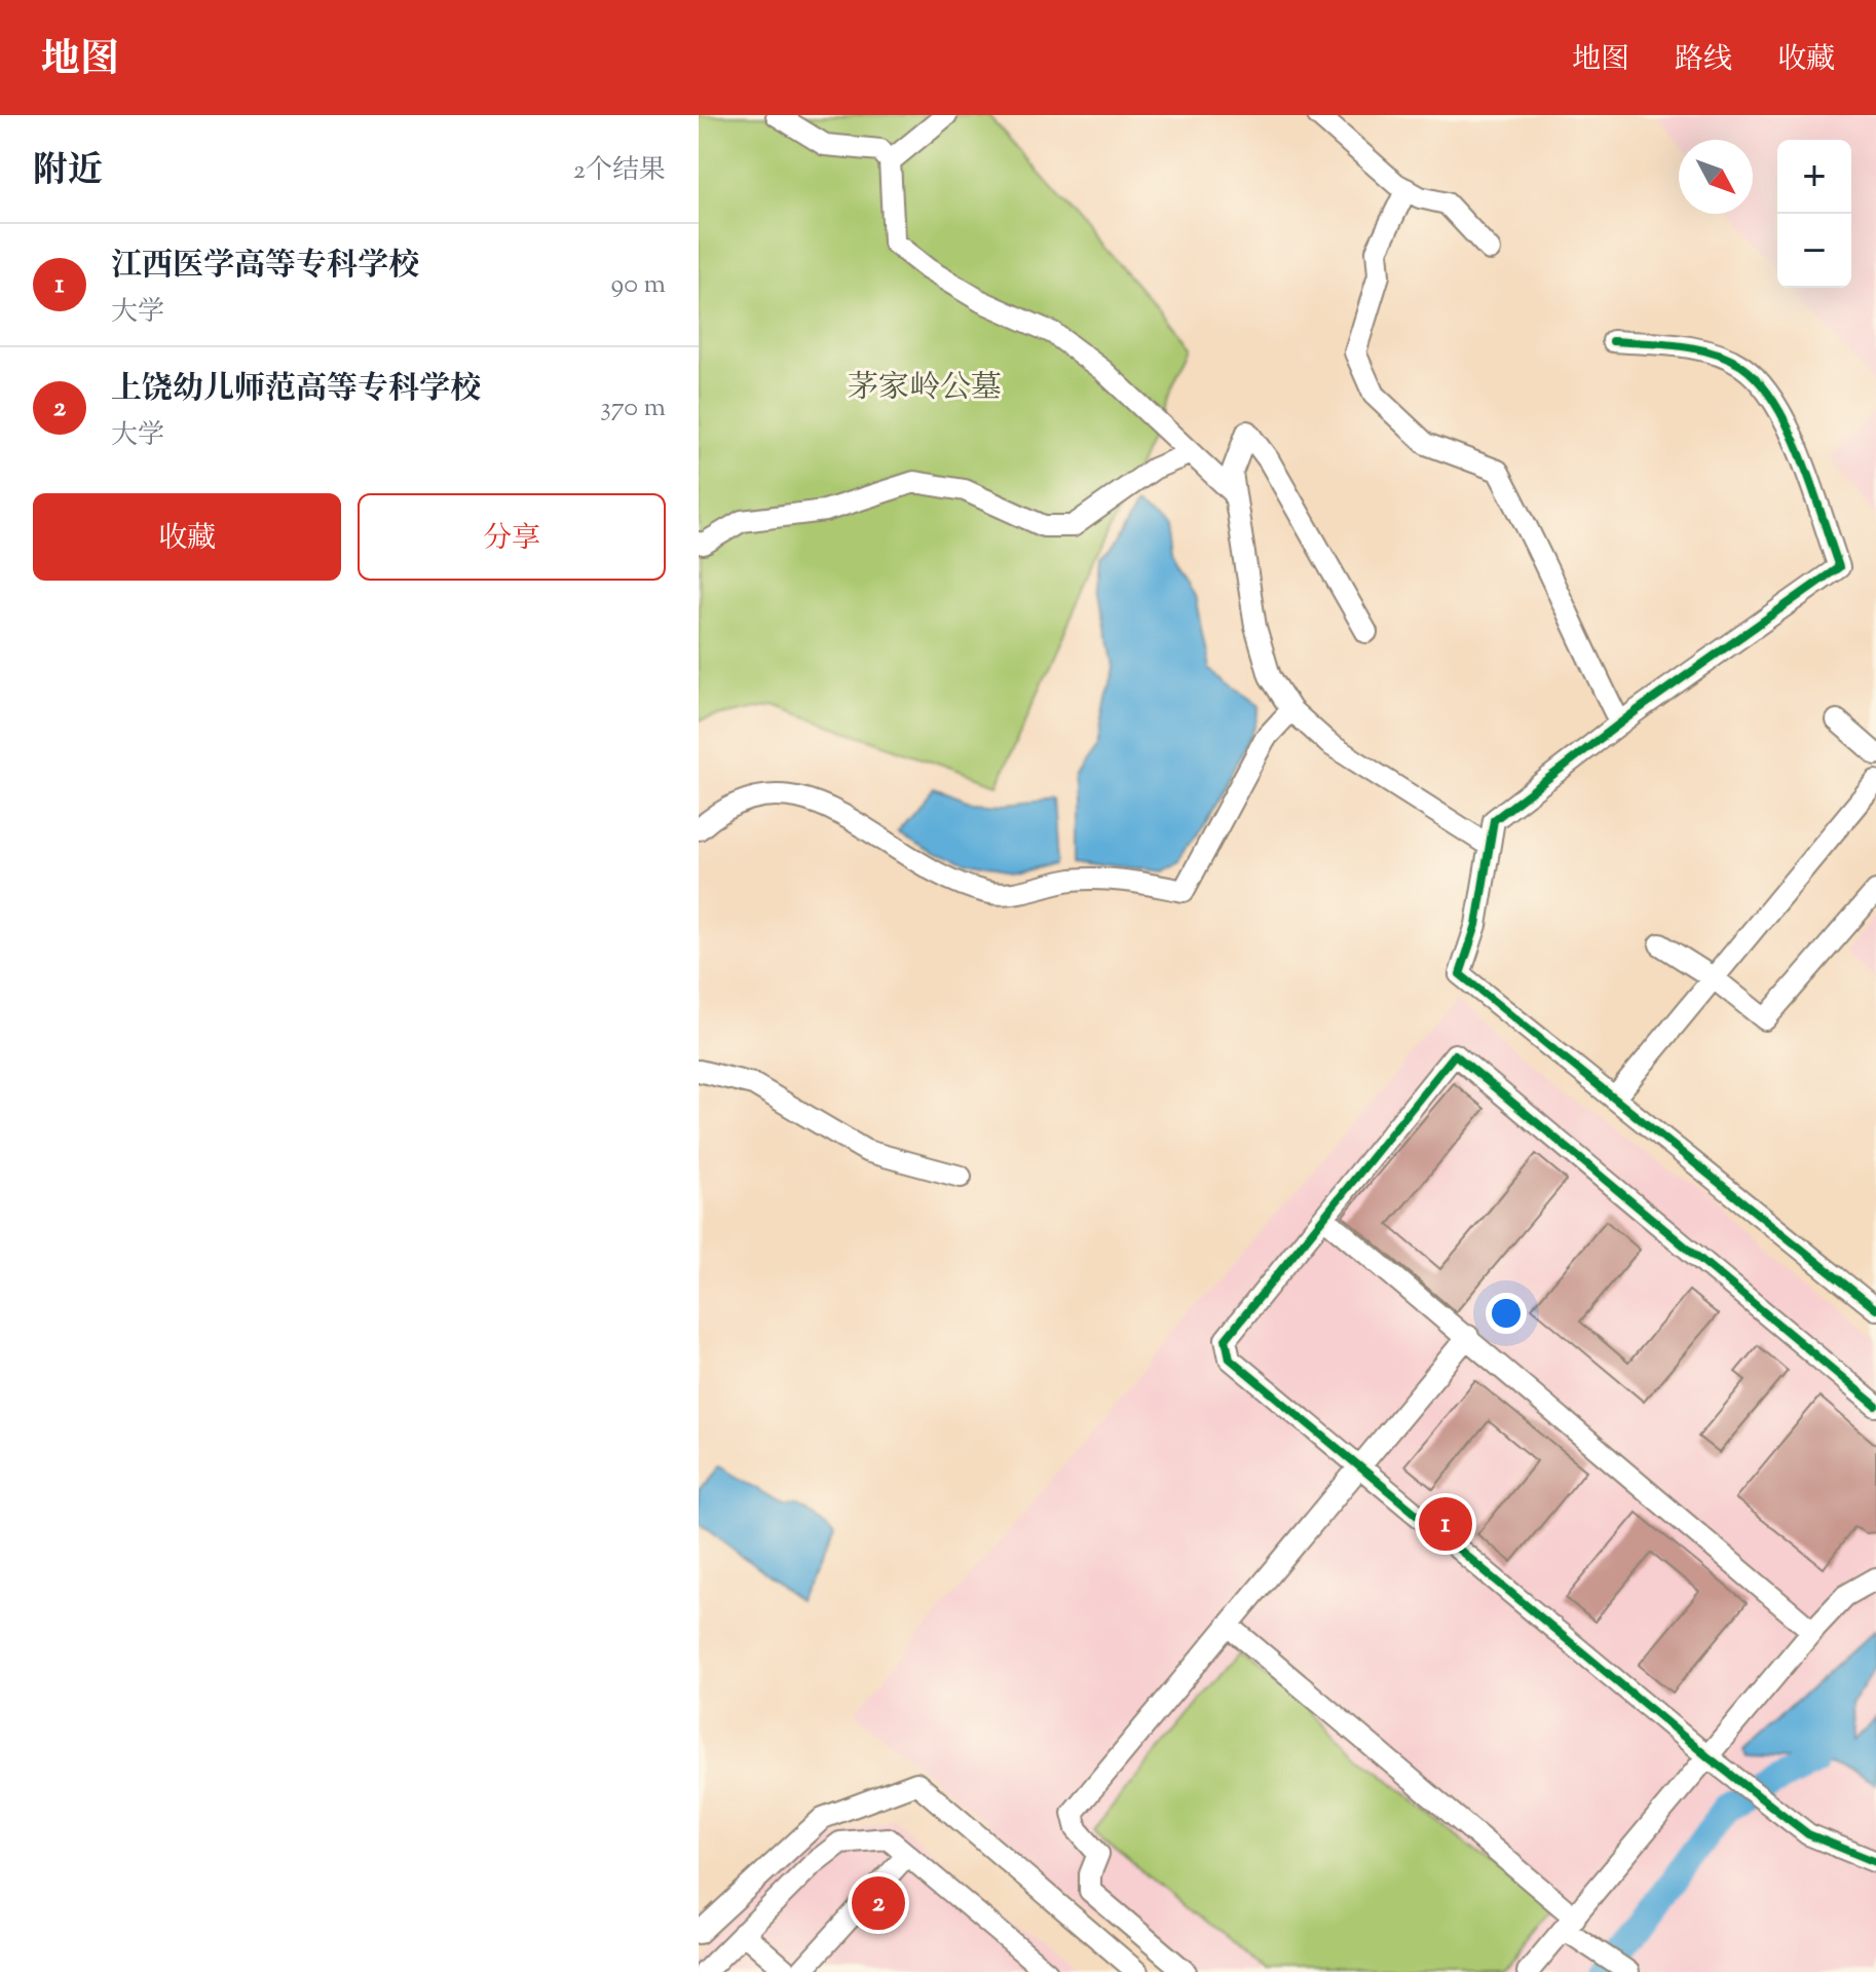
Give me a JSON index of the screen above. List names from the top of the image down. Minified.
{"parks":["茅家岭公墓"],"north":"bottom right","page":{"header":"地图","nav":["地图","路线","收藏"],"heading":["附近","2个结果"],"map_buttons":["+","−"],"list":[{"mark":"1","name":"江西医学高等专科学校","note":"大学","value":"90 m"},{"mark":"2","name":"上饶幼儿师范高等专科学校","note":"大学","value":"370 m"}],"buttons":["收藏","分享"],"pins":["1","2"]}}
